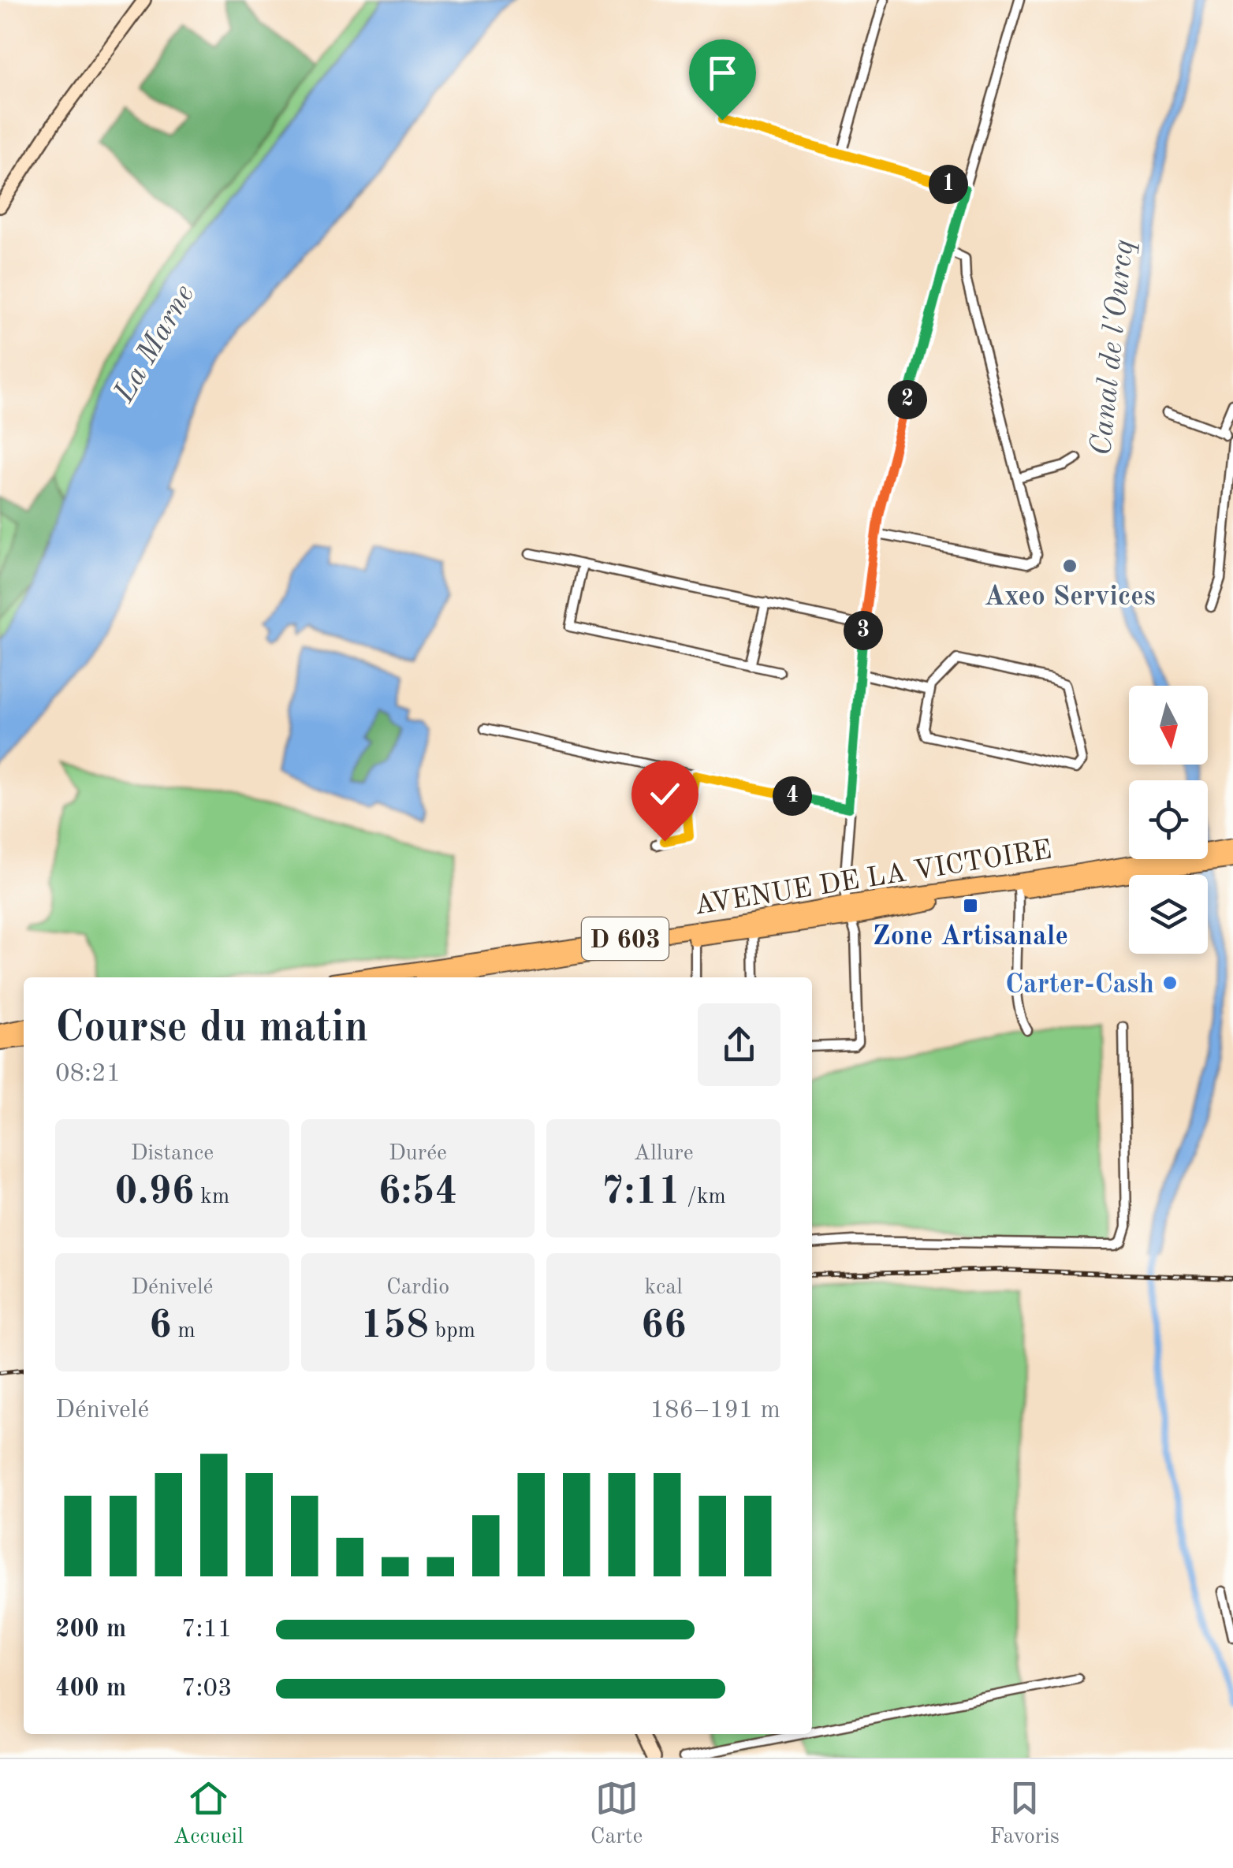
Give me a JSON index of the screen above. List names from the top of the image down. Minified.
{"streets":{"main road":["AVENUE DE LA VICTOIRE","D 603"]},"water":["La Marne","Canal de l'Ourcq"],"places":{"other":["Axeo Services","Carter-Cash"],"transit":["Zone Artisanale"]},"north":"bottom","page":{"pins":["1","2","3","4"],"heading":["Course du matin","08:21"],"stats":[["Distance","0.96 km"],["Durée","6:54"],["Allure","7:11 /km"],["Dénivelé","6 m"],["Cardio","158 bpm"],["kcal","66"]],"chart":["Dénivelé","186–191 m"],"list":[{"name":"200 m","note":"7:11"},{"name":"400 m","note":"7:03"}],"tabs":["Accueil","Carte","Favoris"]}}
